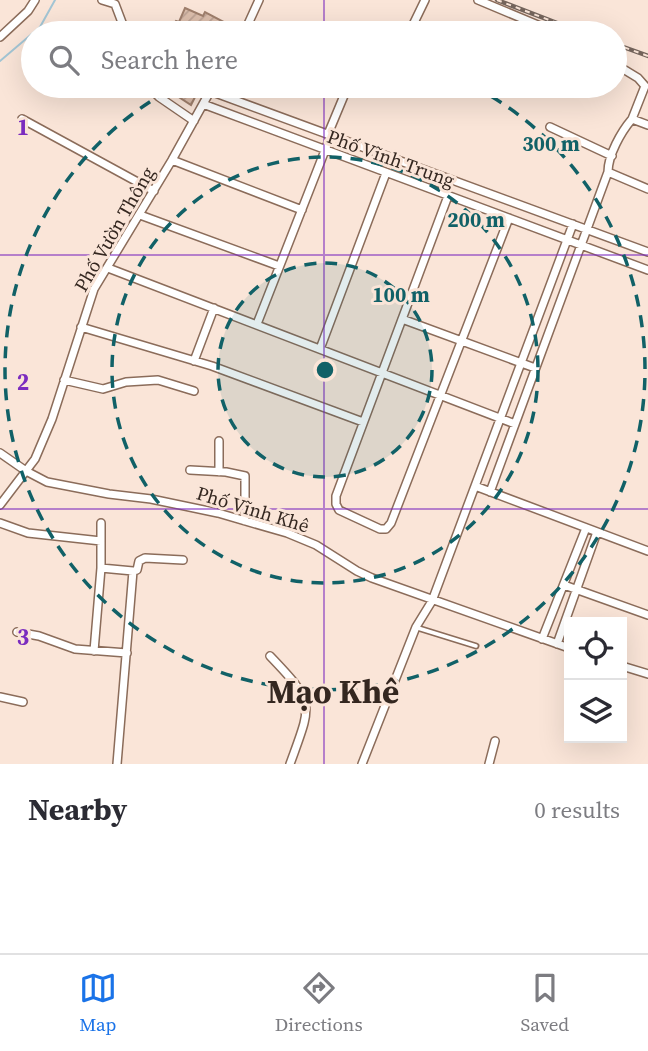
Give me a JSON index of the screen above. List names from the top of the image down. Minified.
{"streets":{"street":["Phố Vĩnh Trung","Phố Vườn Thông","Phố Vĩnh Khê"]},"crossings":[["Phố Vĩnh Trung","Phố Vườn Thông"],["Phố Vườn Thông","Phố Vĩnh Khê"]],"districts":["Mạo Khê"],"page":{"search":"Search here","heading":["Nearby","0 results"],"nav":["Map","Directions","Saved"]},"grid":{"rows":["1","2","3"]},"rings":["300 m","200 m","100 m"]}
